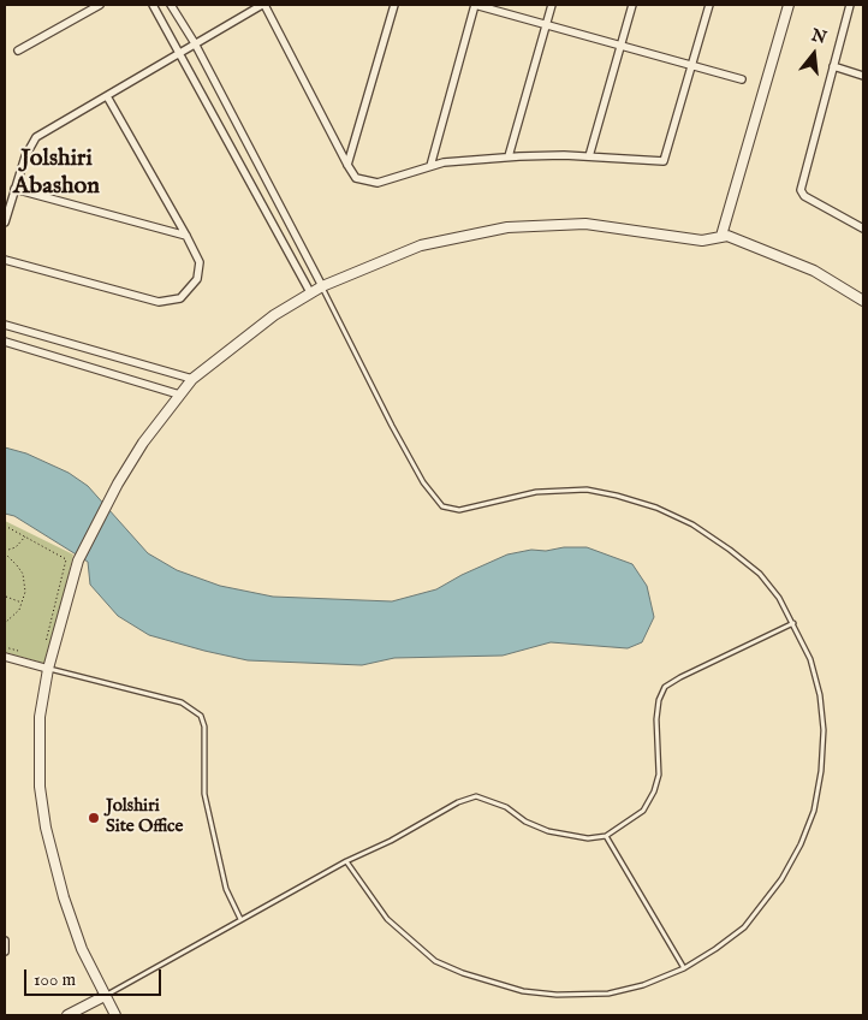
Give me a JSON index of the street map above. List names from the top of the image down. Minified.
{"districts":["Jolshiri Abashon"],"places":["Jolshiri Site Office"],"scale_bar":"100 m","north":"top"}
